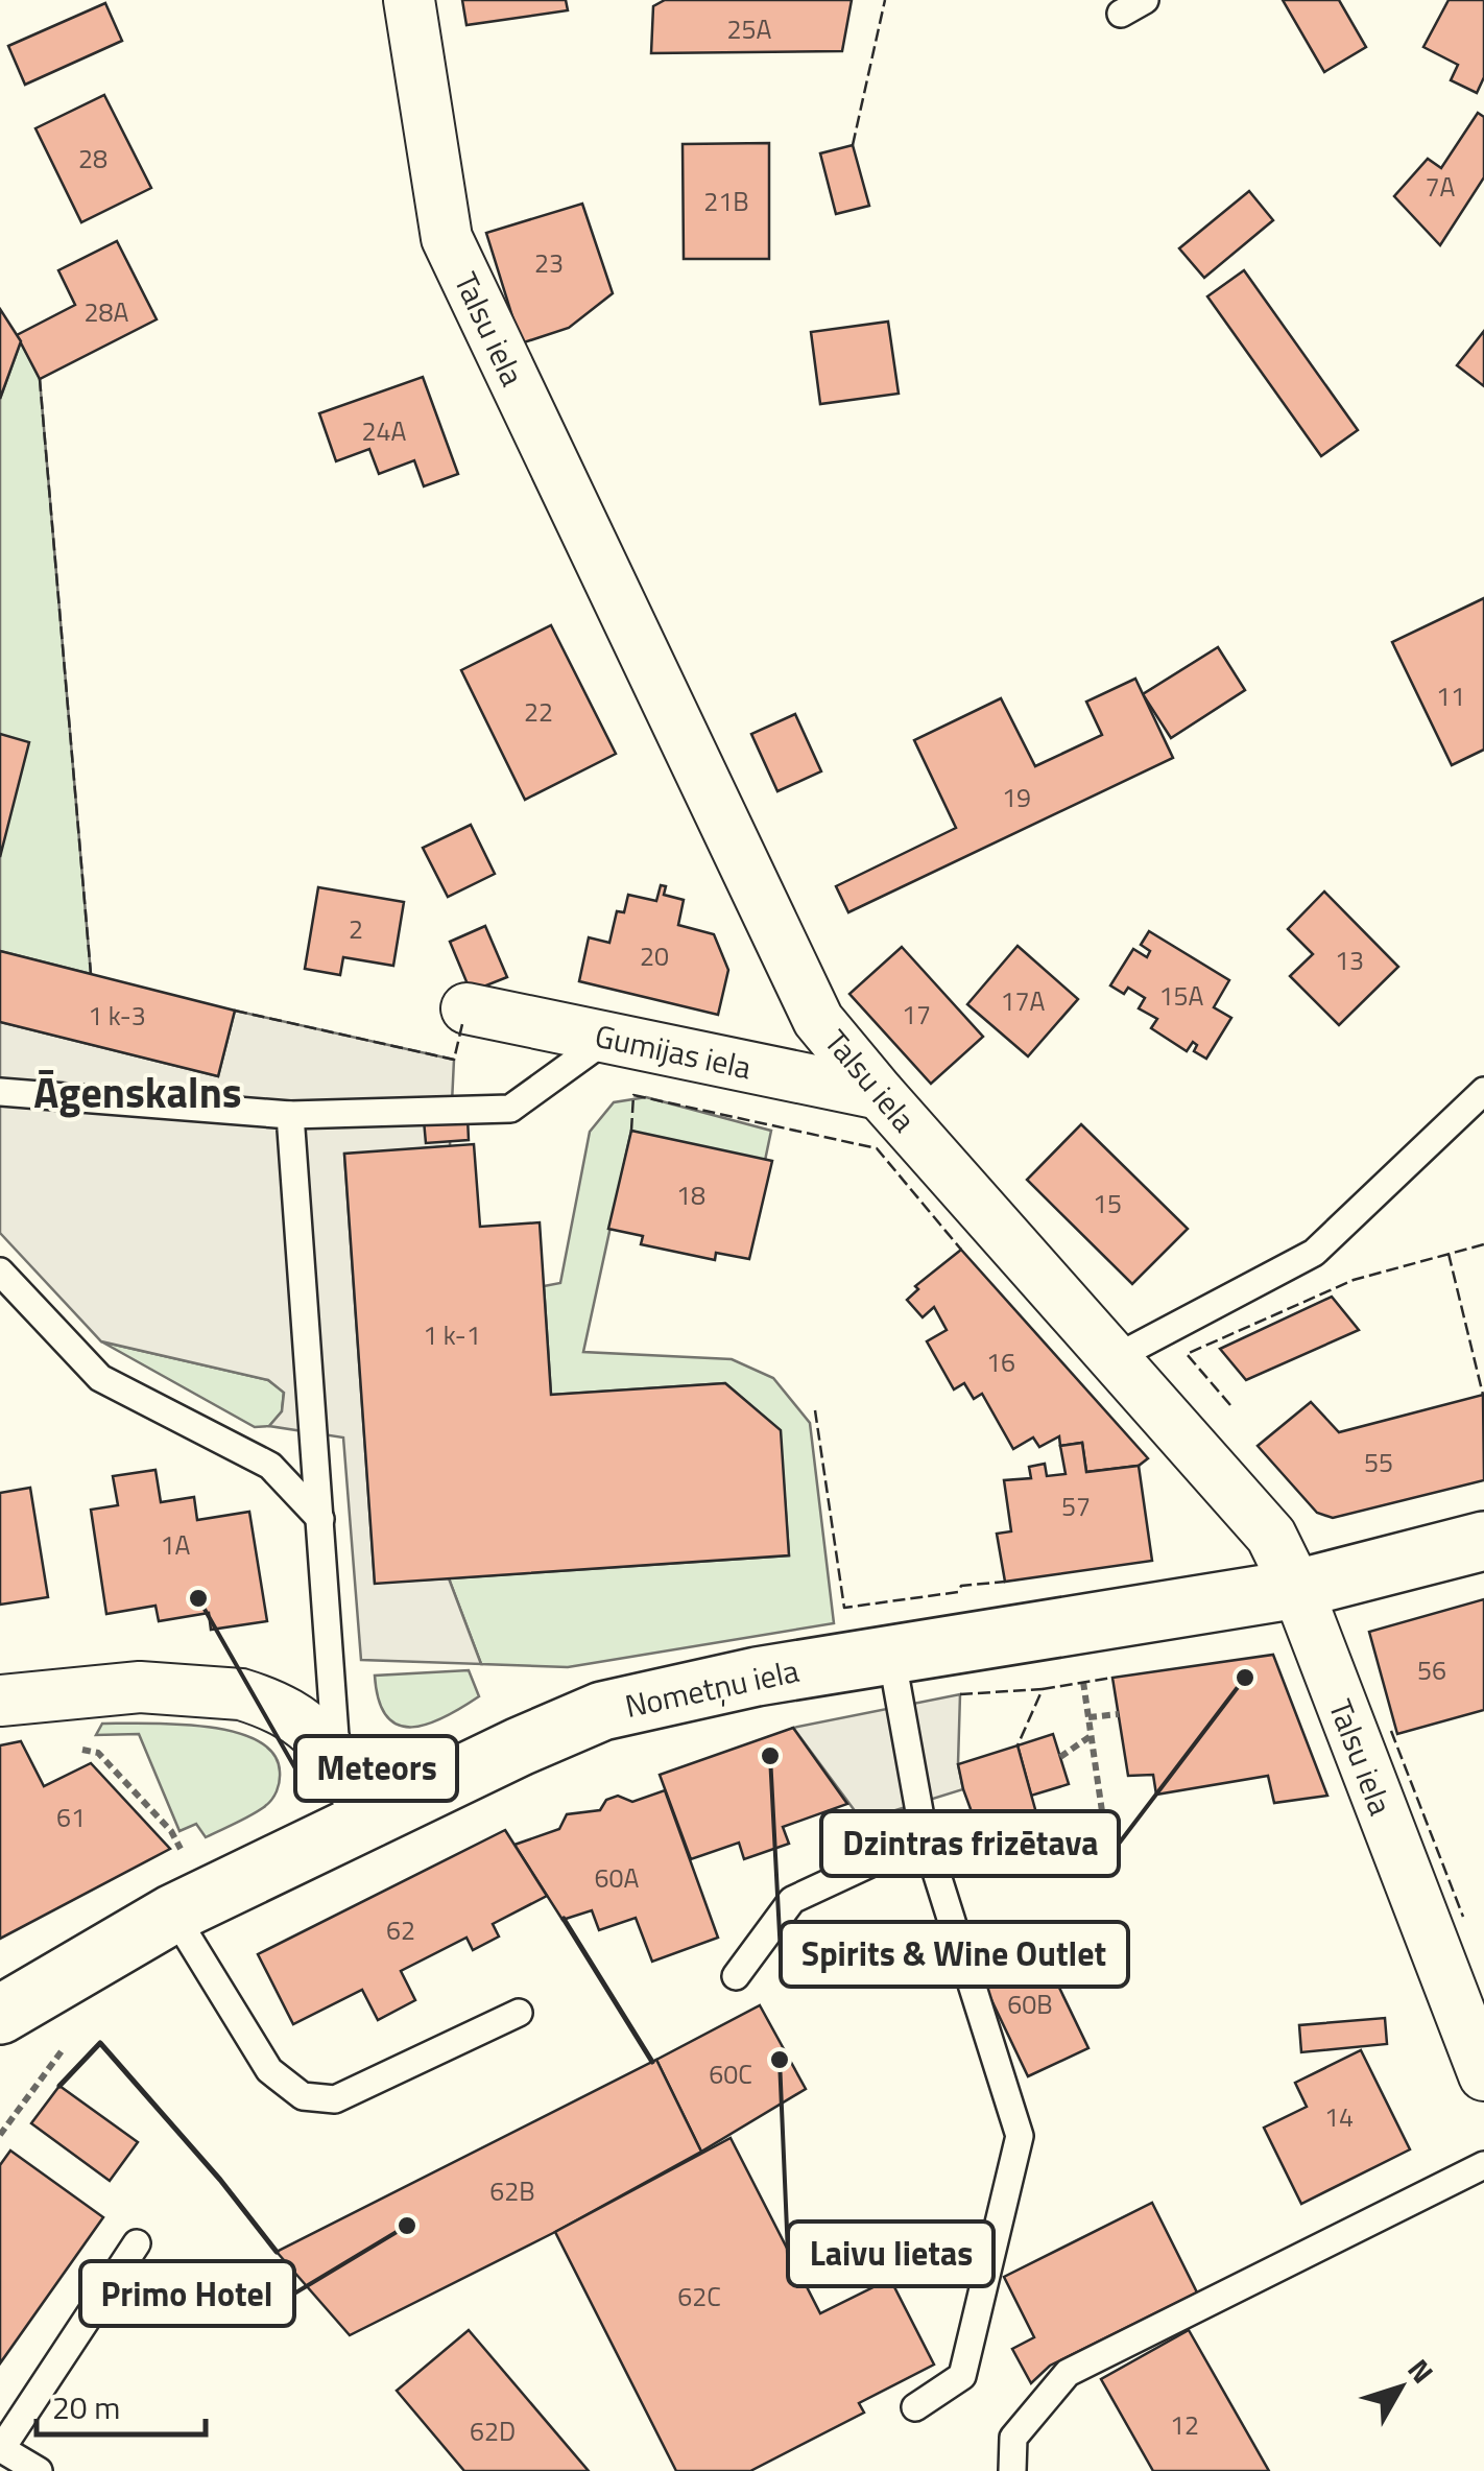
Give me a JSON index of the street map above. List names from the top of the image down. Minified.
{"streets":{"street":["Talsu iela","Gumijas iela","Nometņu iela"]},"crossings":[["Talsu iela","Gumijas iela"],["Talsu iela","Nometņu iela"]],"districts":["Āgenskalns"],"places":["Meteors","Dzintras frizētava","Spirits & Wine Outlet","Laivu lietas","Primo Hotel"],"house_numbers":["25A","28","7A","21B","23","28A","24A","11","22","19","2","20","13","15A","17A","17","1 k-3","18","15","1 k-1","16","55","57","1A","56","61","60A","62","60B","60C","14","62B","62C","12","62D"],"scale_bar":"20 m","north":"top right"}
